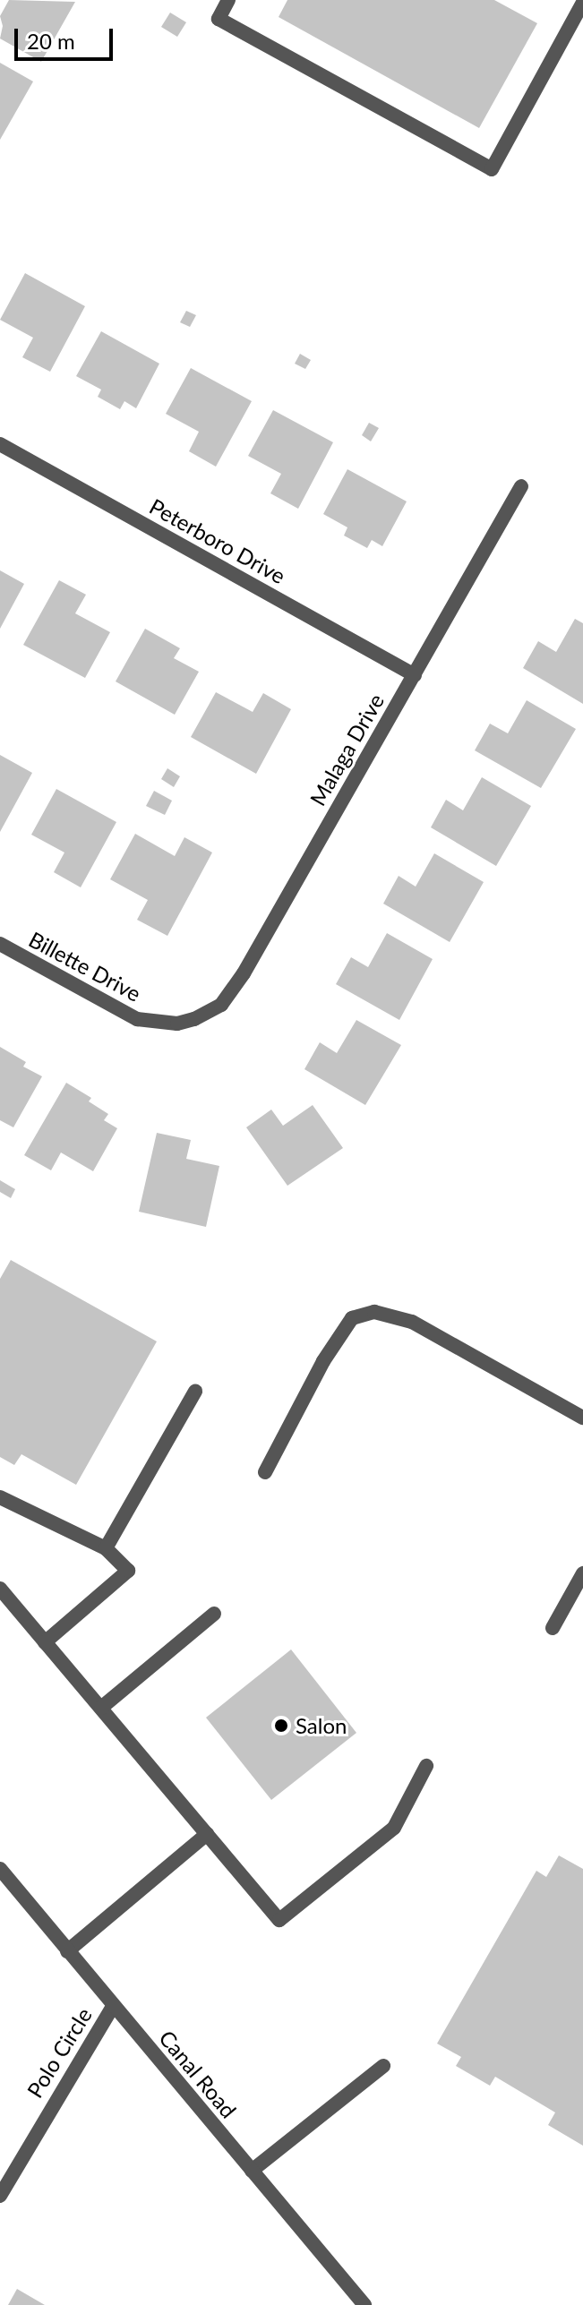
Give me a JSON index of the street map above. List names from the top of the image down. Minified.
{"streets":{"street":["Peterboro Drive","Malaga Drive","Billette Drive","Polo Circle","Canal Road"]},"crossings":[["Peterboro Drive","Malaga Drive"],["Malaga Drive","Billette Drive"],["Polo Circle","Canal Road"]],"places":["Salon"],"scale_bar":"20 m"}
